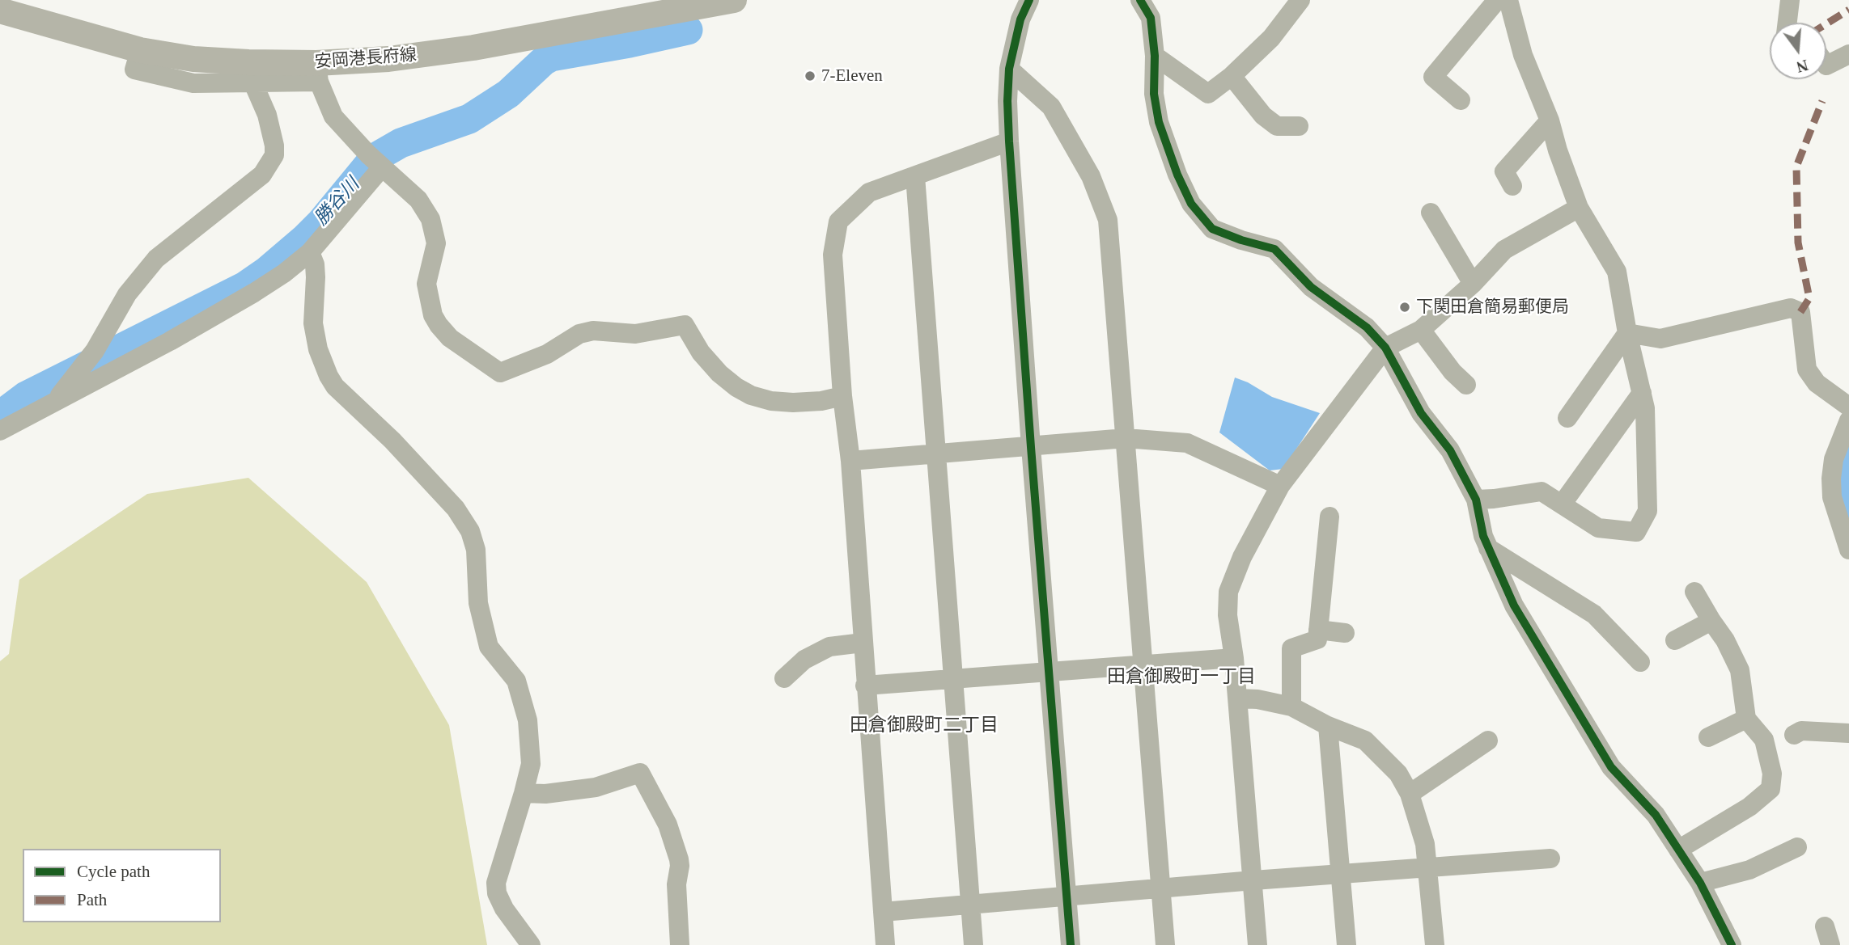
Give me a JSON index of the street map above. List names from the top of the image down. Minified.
{"streets":{"main road":["安岡港長府線"]},"districts":["田倉御殿町一丁目","田倉御殿町二丁目"],"water":["勝谷川"],"places":["7-Eleven","下関田倉簡易郵便局"],"legend":["Cycle path","Path"],"north":"bottom"}
